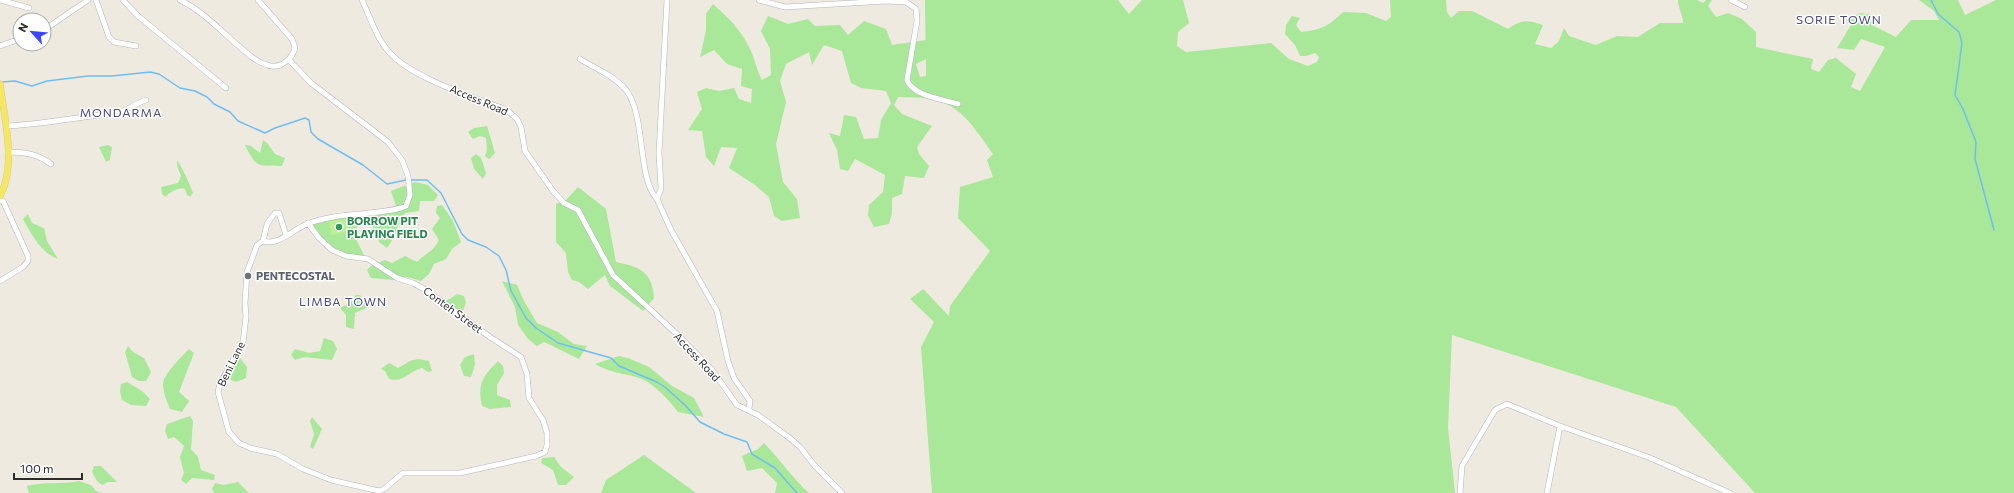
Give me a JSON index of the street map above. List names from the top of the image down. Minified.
{"streets":{"street":["Access Road","Conteh Street","Beni Lane"]},"crossings":[["Conteh Street","Beni Lane"]],"districts":["SORIE TOWN","MONDARMA","LIMBA TOWN"],"places":["BORROW PIT PLAYING FIELD","PENTECOSTAL"],"scale_bar":"100 m","north":"top left"}
